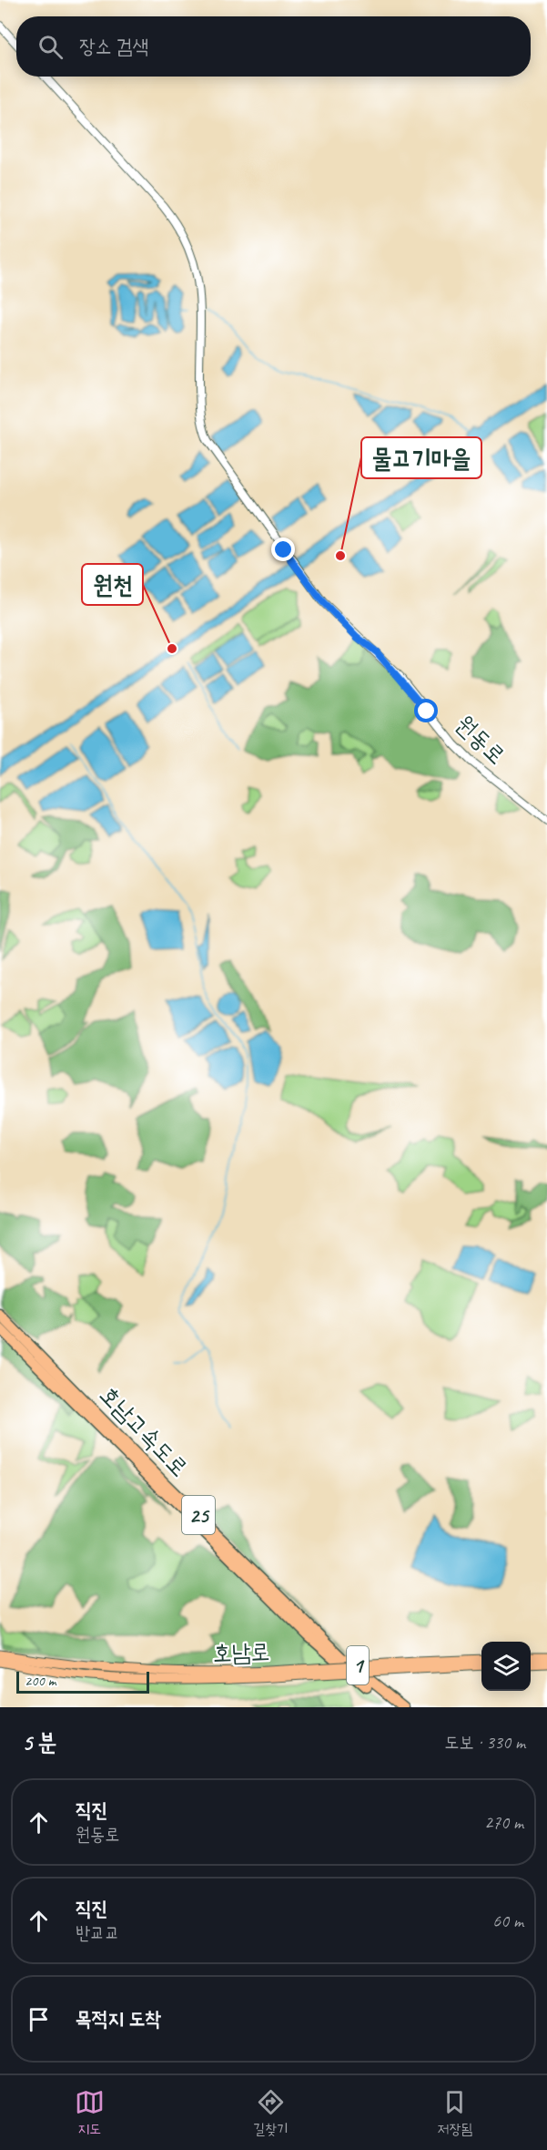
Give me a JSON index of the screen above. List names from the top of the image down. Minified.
{"streets":{"highway":["호남고속도로","25","호남로","1"],"street":["원동로"]},"places":["물고기마을","원천"],"scale_bar":"200 m","page":{"search":"장소 검색","scale":"200 m","heading":["5 분","도보 · 330 m"],"list":[["직진","원동로","270 m"],["직진","반교교","60 m"],"목적지 도착"],"nav":["지도","길찾기","저장됨"]}}
